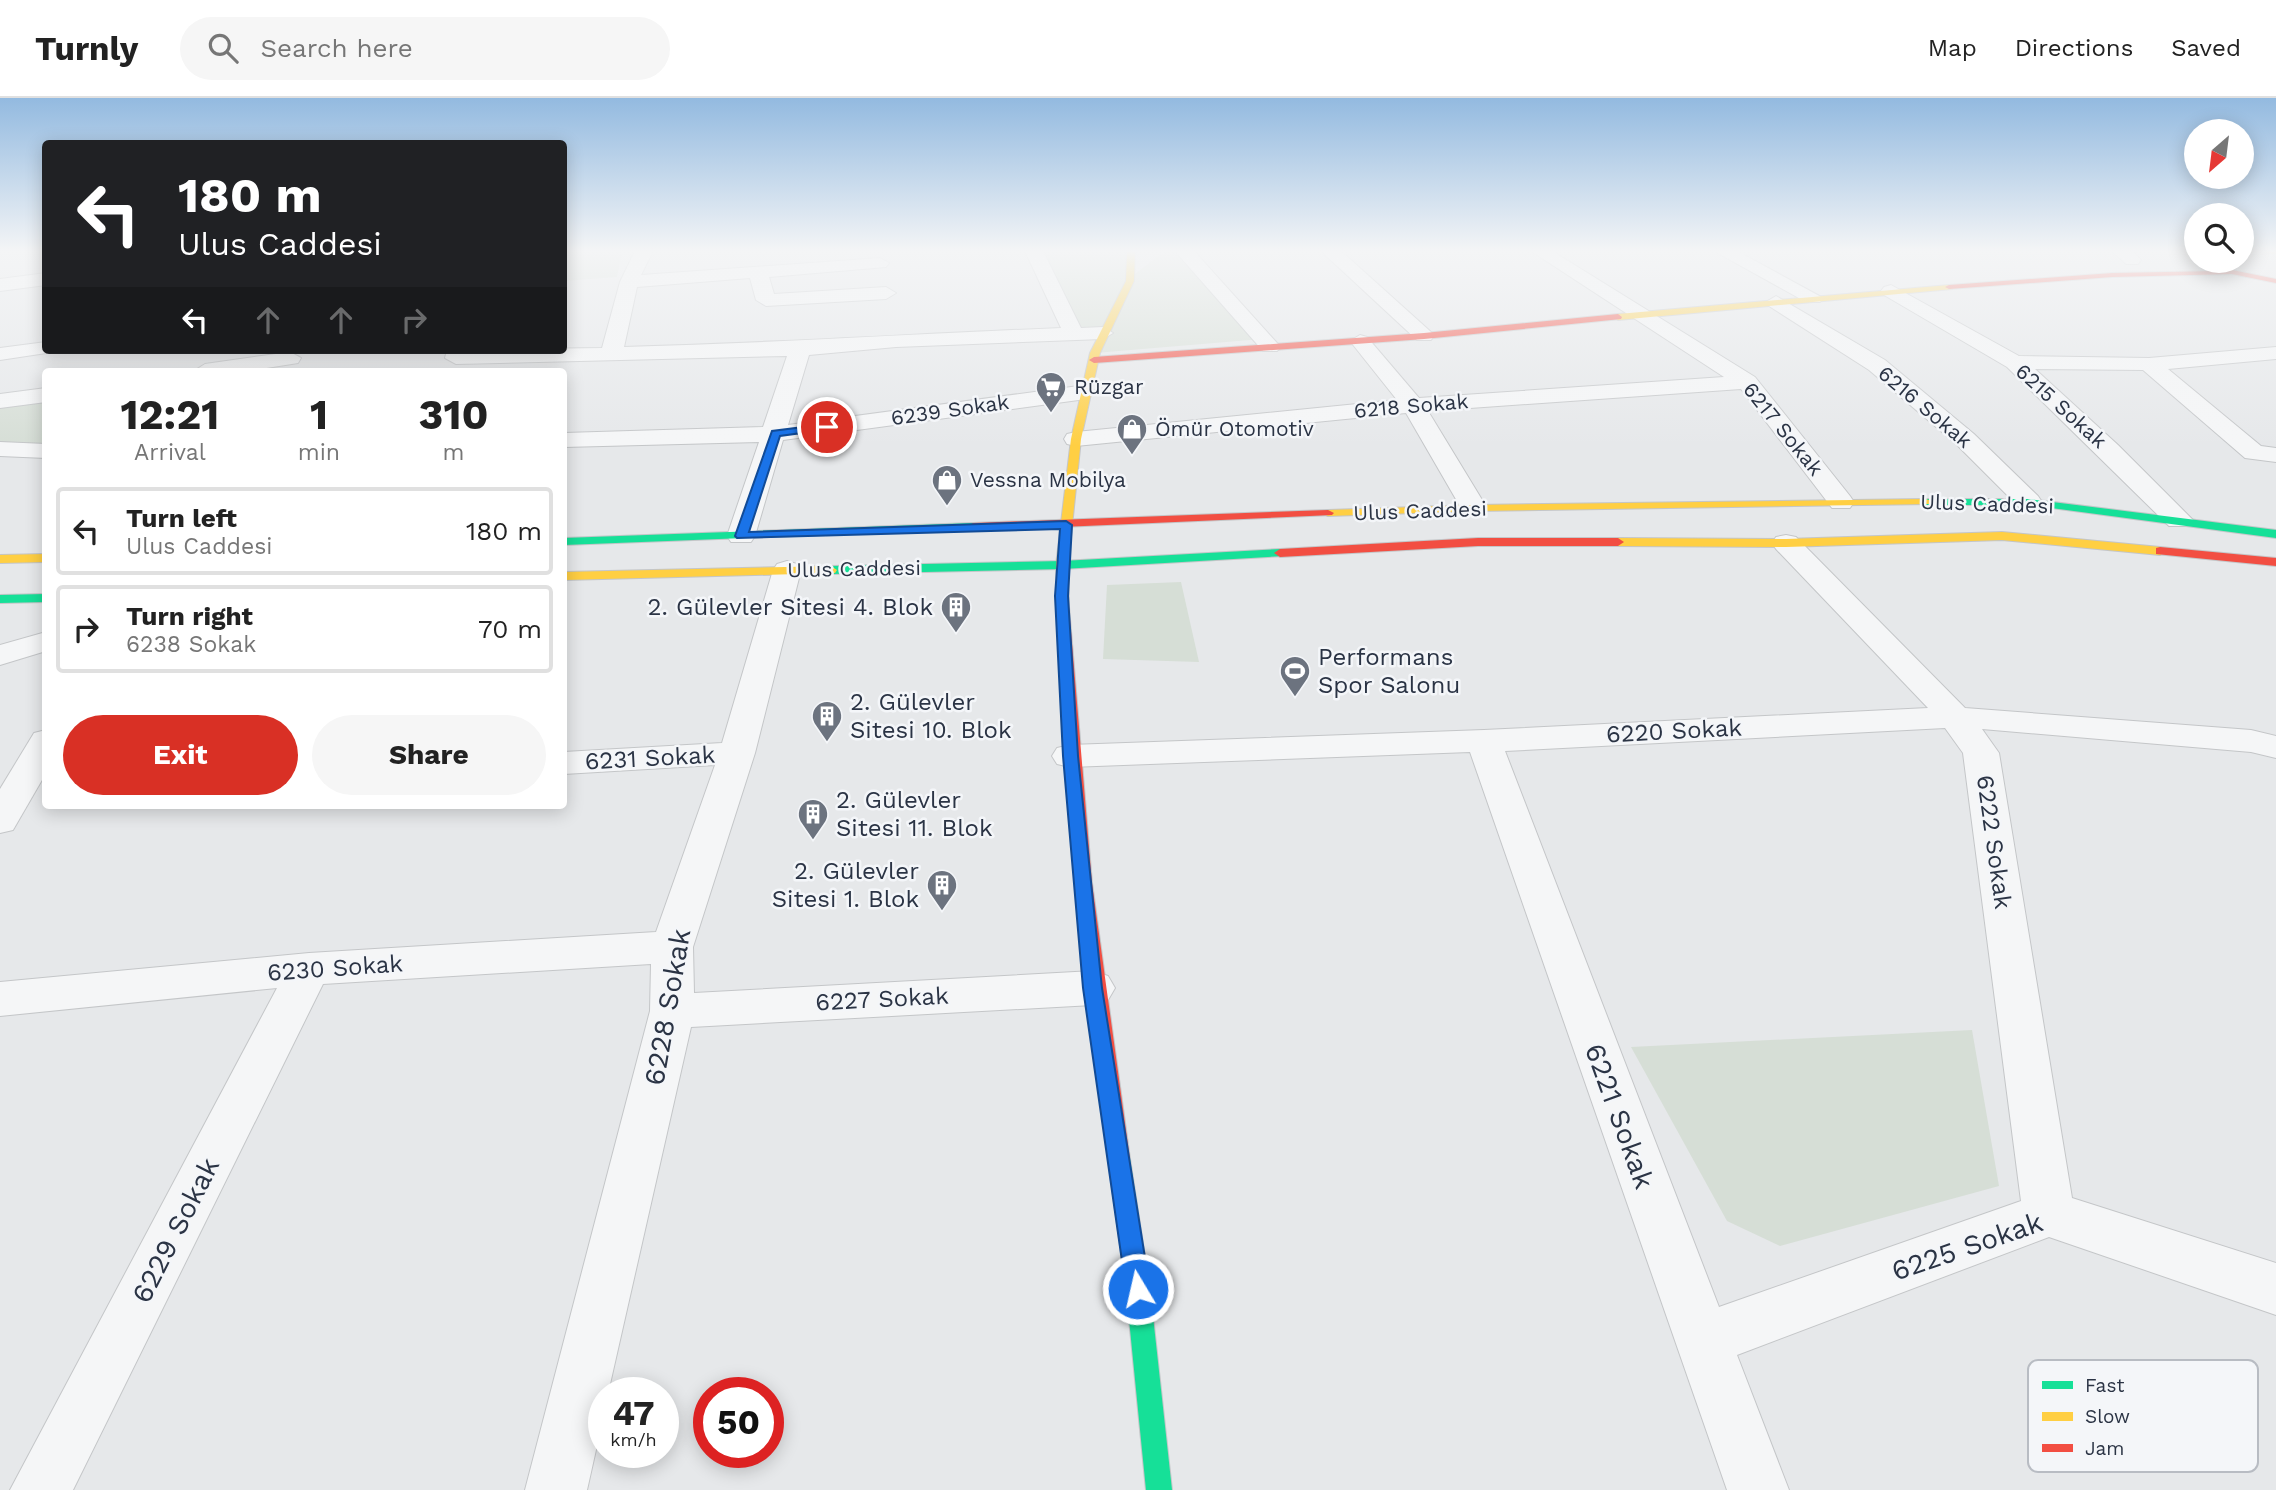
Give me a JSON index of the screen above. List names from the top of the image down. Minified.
{"streets":{"main road":["Ulus Caddesi"],"street":["6218 Sokak","6215 Sokak","6216 Sokak","6239 Sokak","6217 Sokak","6220 Sokak","6231 Sokak","6222 Sokak","6230 Sokak","6227 Sokak","6228 Sokak","6221 Sokak","6229 Sokak","6225 Sokak"]},"crossings":[["6218 Sokak","6217 Sokak"],["6215 Sokak","Ulus Caddesi"],["6216 Sokak","Ulus Caddesi"],["6217 Sokak","Ulus Caddesi"],["Ulus Caddesi","6222 Sokak"],["Ulus Caddesi","6228 Sokak"],["6220 Sokak","6222 Sokak"],["6220 Sokak","6221 Sokak"],["6231 Sokak","6228 Sokak"],["6222 Sokak","6225 Sokak"],["6230 Sokak","6228 Sokak"],["6230 Sokak","6229 Sokak"],["6227 Sokak","6228 Sokak"],["6221 Sokak","6225 Sokak"]],"places":{"supermarket":["Rüzgar"],"shop":["Ömür Otomotiv","Vessna Mobilya"],"building":["2. Gülevler Sitesi 4. Blok","2. Gülevler Sitesi 10. Blok","2. Gülevler Sitesi 11. Blok","2. Gülevler Sitesi 1. Blok"],"sports":["Performans Spor Salonu"]},"legend":["Fast","Slow","Jam"],"north":"bottom left","page":{"header":"Turnly","search":"Search here","nav":["Map","Directions","Saved"],"turn":["180 m","Ulus Caddesi"],"eta":["12:21","Arrival","1","min","310","m"],"list":[{"name":"Turn left","note":"Ulus Caddesi","value":"180 m"},{"name":"Turn right","note":"6238 Sokak","value":"70 m"}],"buttons":["Exit","Share"],"speed":"47 km/h","limit":"50"}}
